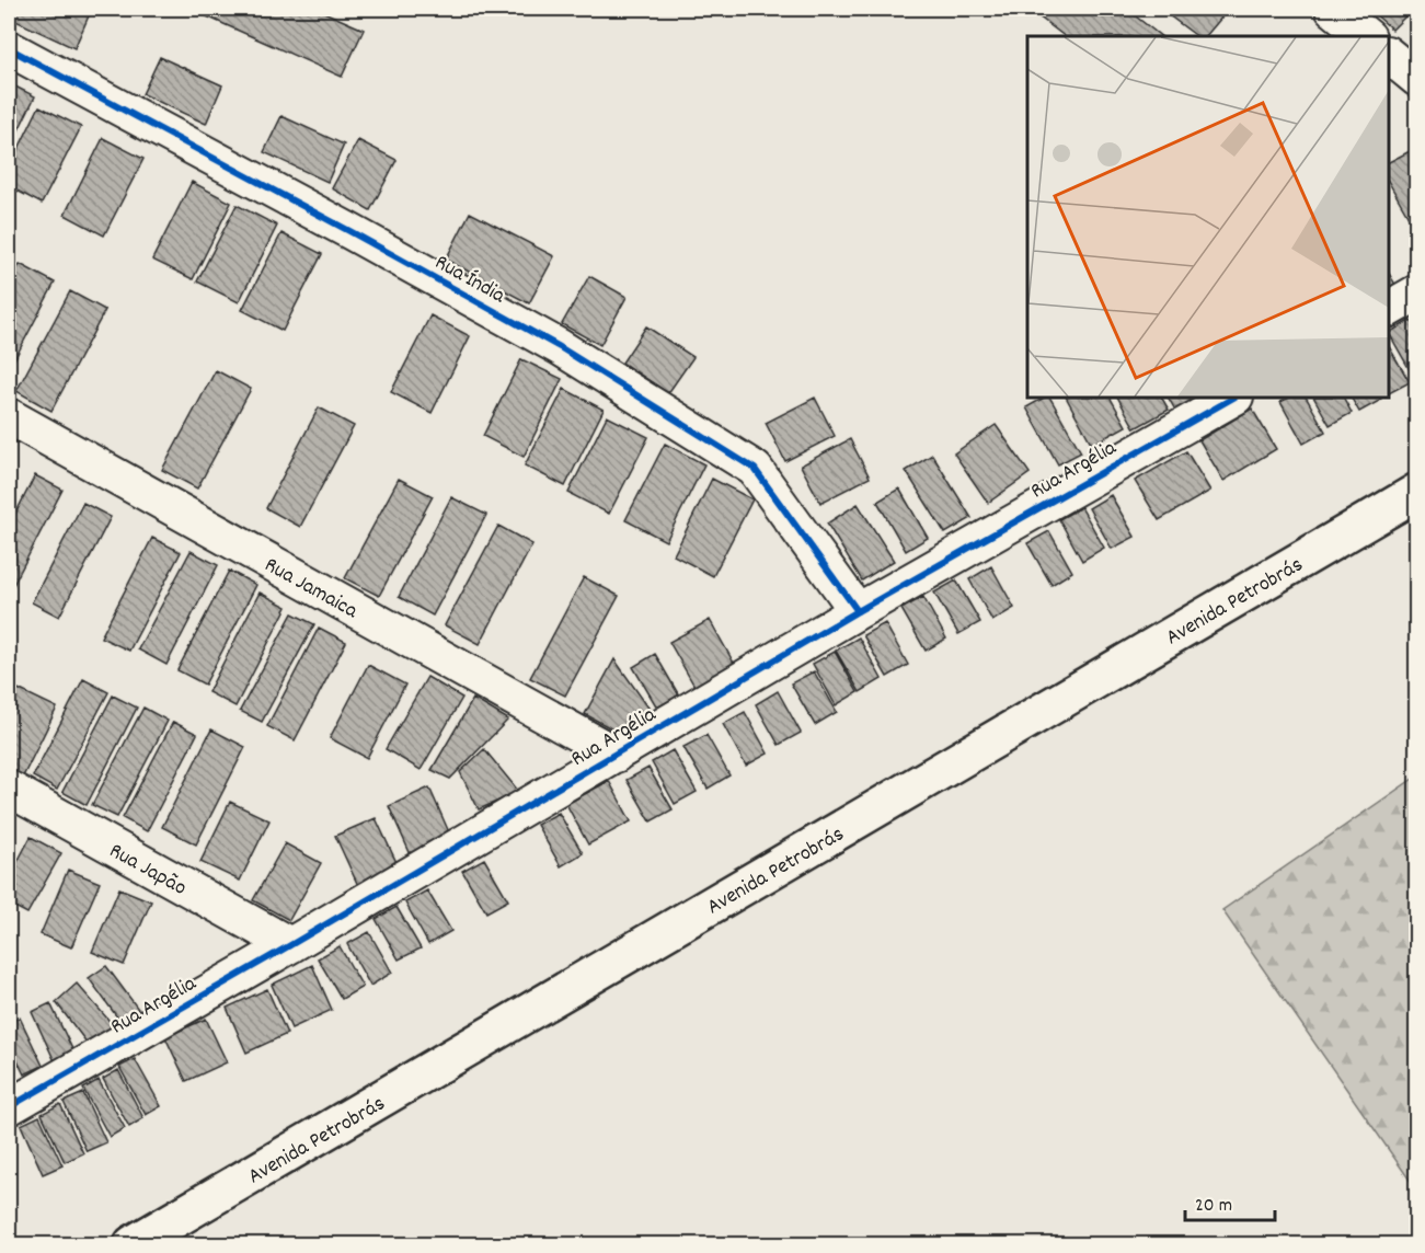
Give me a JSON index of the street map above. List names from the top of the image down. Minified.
{"streets":{"main road":["Avenida Petrobrás"],"street":["Rua Índia","Rua Argélia","Rua Jamaica","Rua Japão"]},"crossings":[["Rua Índia","Rua Argélia"],["Rua Argélia","Rua Jamaica"],["Rua Argélia","Rua Japão"]],"scale_bar":"20 m"}
